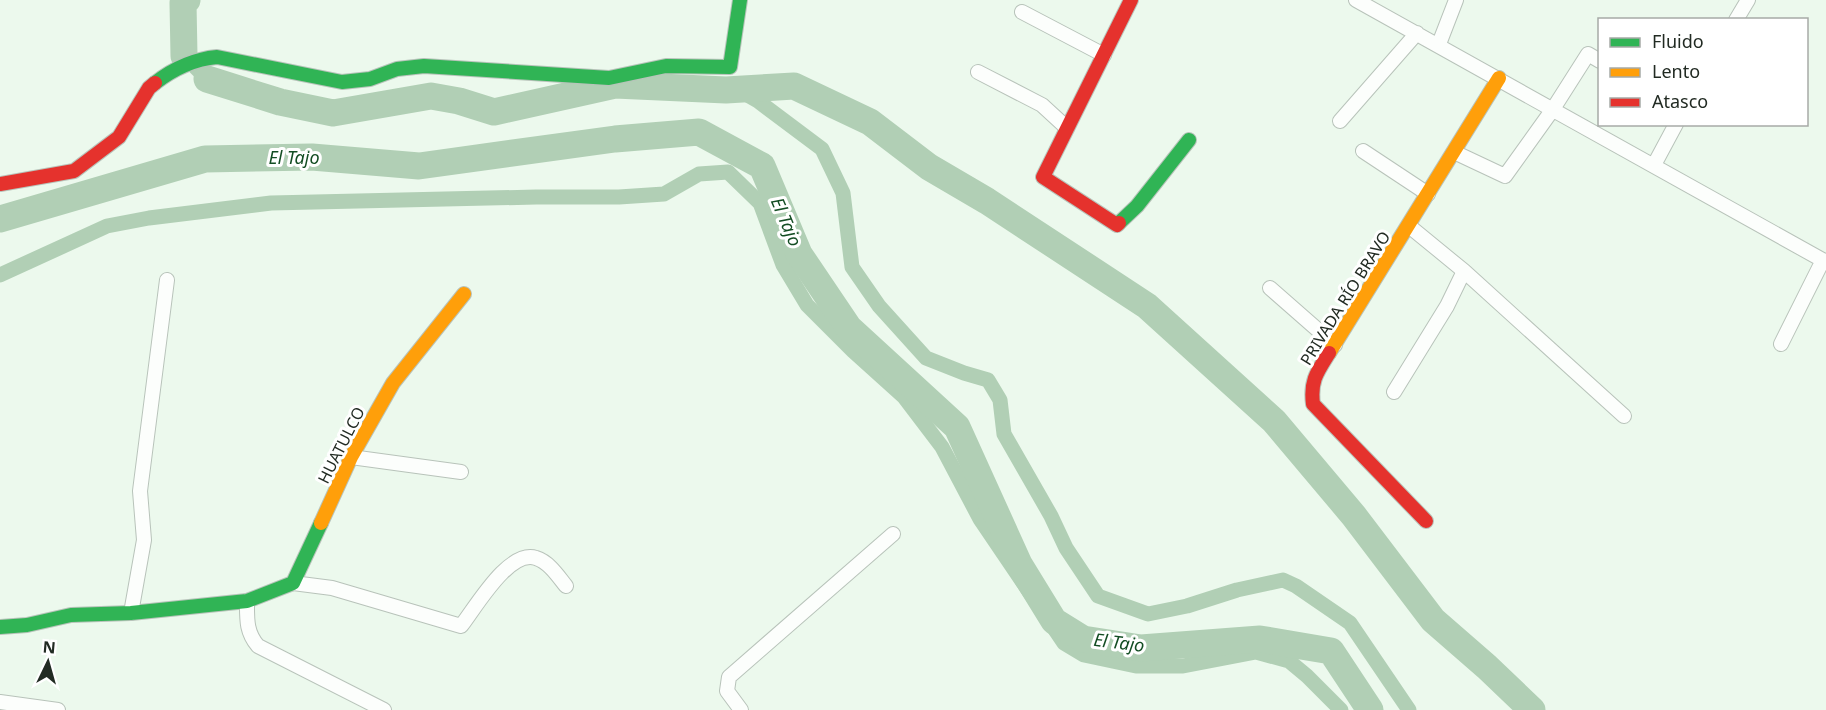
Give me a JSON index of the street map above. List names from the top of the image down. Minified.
{"streets":{"street":["PRIVADA RÍO BRAVO","HUATULCO"]},"water":["El Tajo"],"legend":["Fluido","Lento","Atasco"],"north":"top"}
